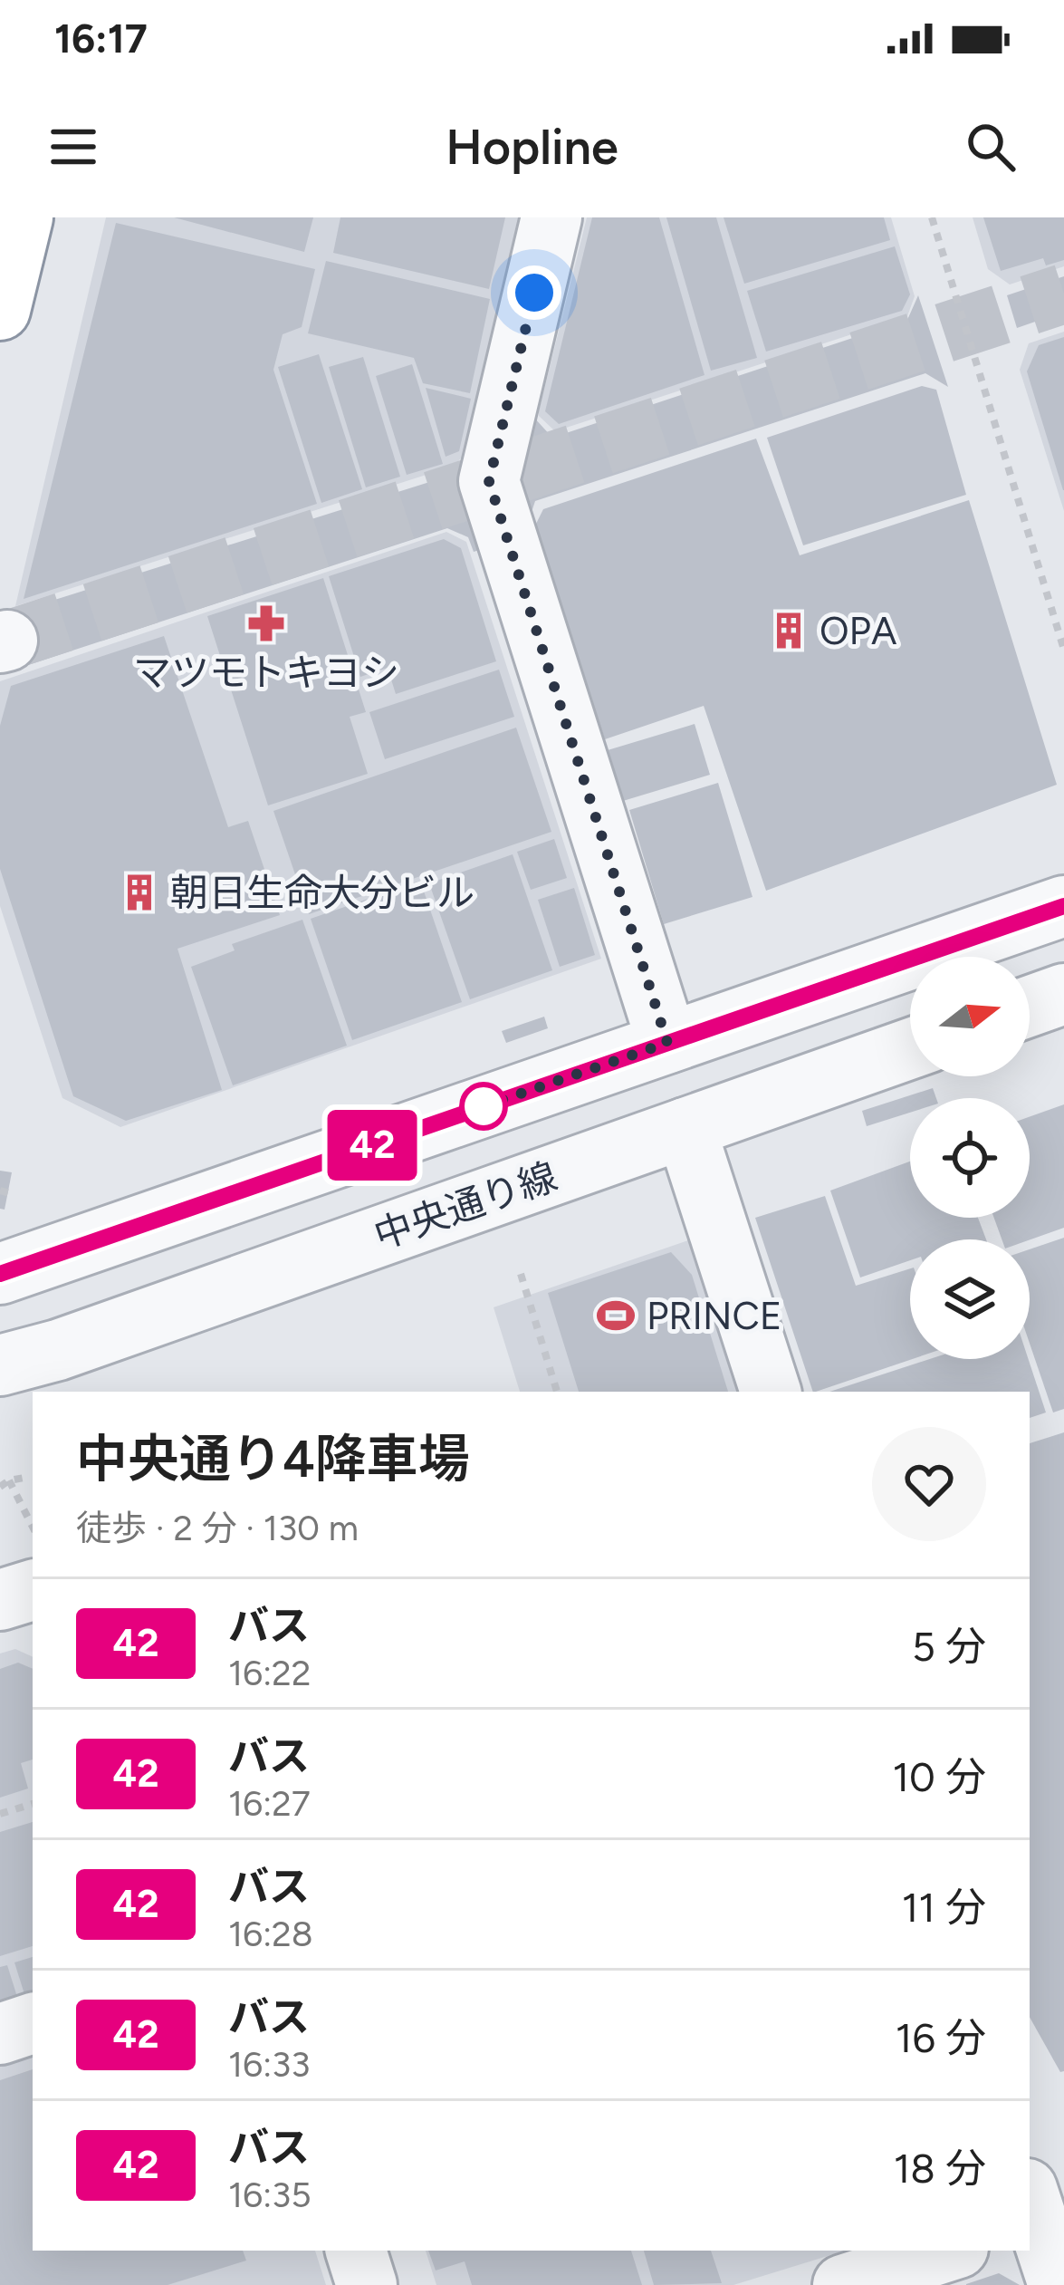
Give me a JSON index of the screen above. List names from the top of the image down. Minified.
{"streets":{"street":["中央通り線"]},"places":{"pharmacy":["マツモトキヨシ"],"building":["OPA","朝日生命大分ビル"],"sports":["PRINCE"]},"lines":["bus line 42"],"north":"right","page":{"status":"16:17","header":"Hopline","on_map":"42","heading":["中央通り4降車場","徒歩 · 2 分 · 130 m"],"list":[{"mark":"42","name":"バス","note":"16:22","value":"5 分"},{"mark":"42","name":"バス","note":"16:27","value":"10 分"},{"mark":"42","name":"バス","note":"16:28","value":"11 分"},{"mark":"42","name":"バス","note":"16:33","value":"16 分"},{"mark":"42","name":"バス","note":"16:35","value":"18 分"}]}}
